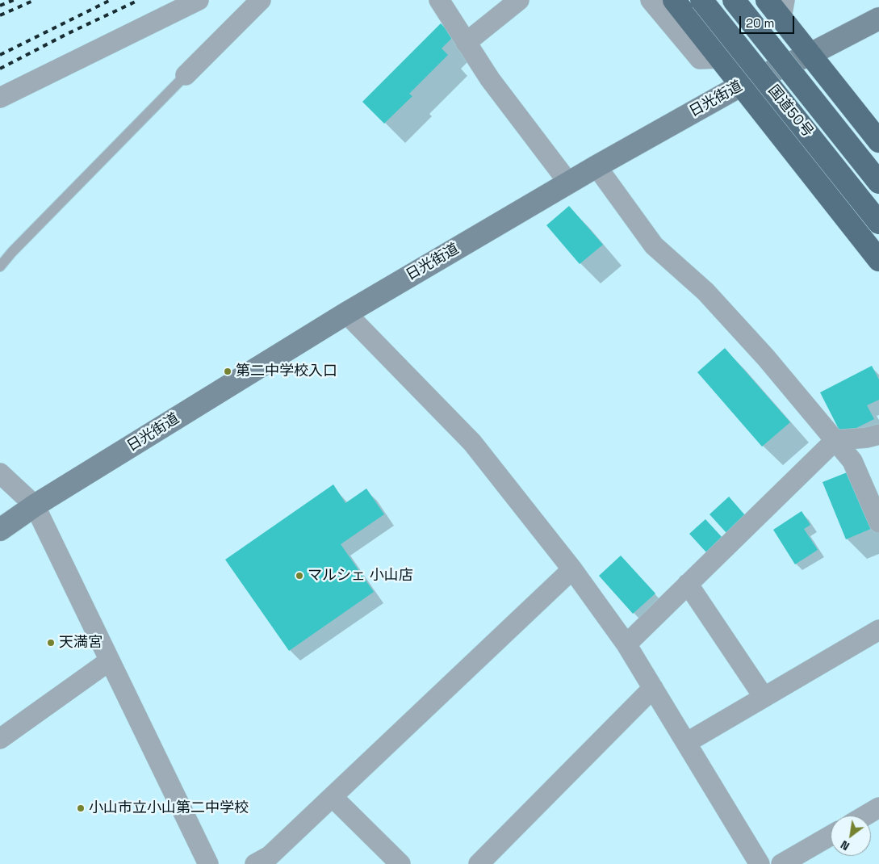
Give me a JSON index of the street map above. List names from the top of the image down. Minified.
{"streets":{"highway":["国道50号"],"main road":["日光街道"]},"places":["第二中学校入口","マルシェ 小山店","天満宮","小山市立小山第二中学校"],"scale_bar":"20 m","north":"bottom left"}
